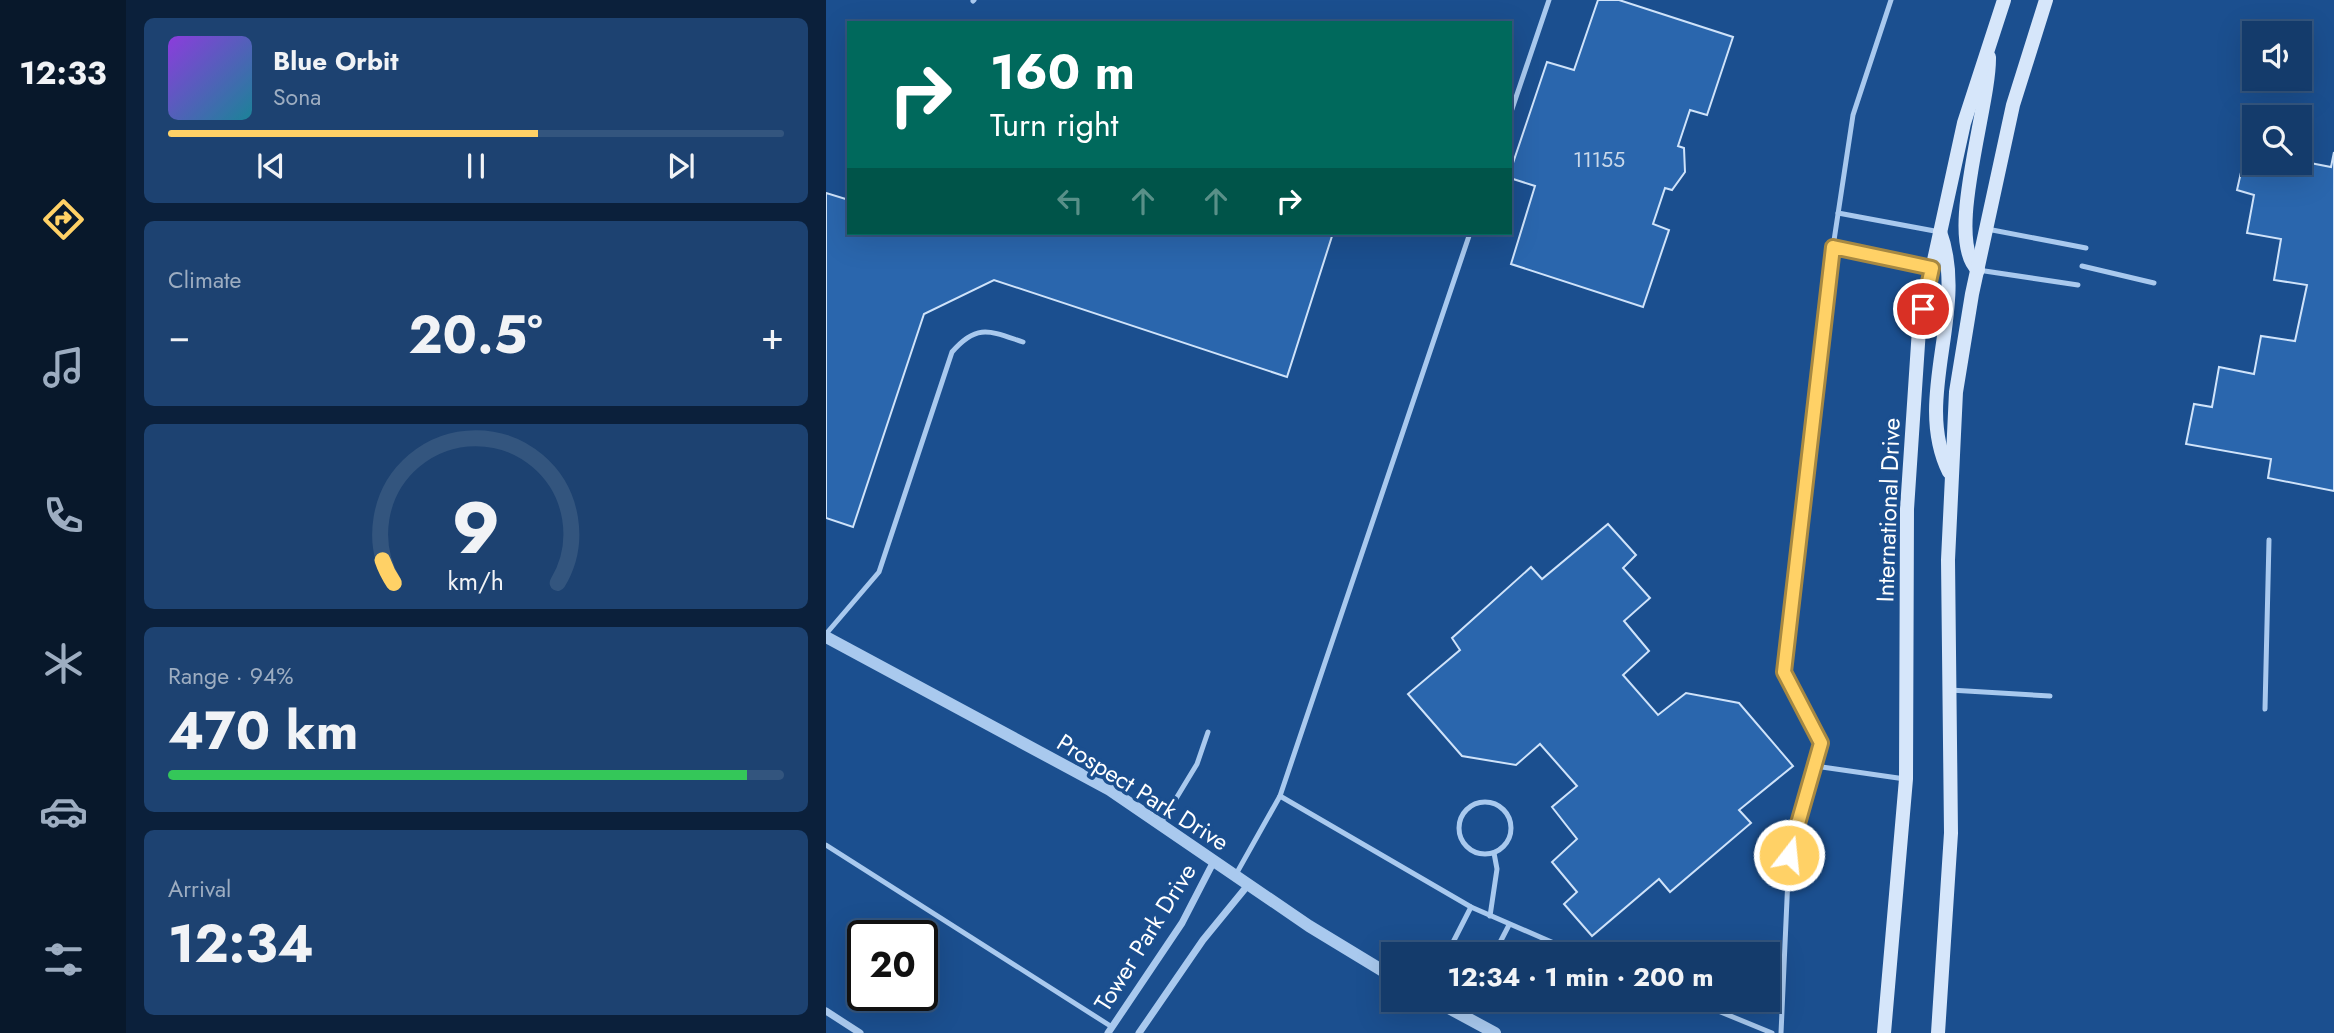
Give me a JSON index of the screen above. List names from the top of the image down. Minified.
{"streets":{"main road":["International Drive"],"street":["Prospect Park Drive","Tower Park Drive"]},"crossings":[["Prospect Park Drive","Tower Park Drive"]],"house_numbers":["11155"],"page":{"tabs":"12:33","turn":["160 m","Turn right"],"song":["Blue Orbit","Sona"],"tile":["Climate",["Range · 94%","470 km"],["Arrival","12:34"]],"heat":["−","20.5°","+"],"limit":"20","trip":"12:34 · 1 min · 200 m","gauge":["9","km/h"]}}
